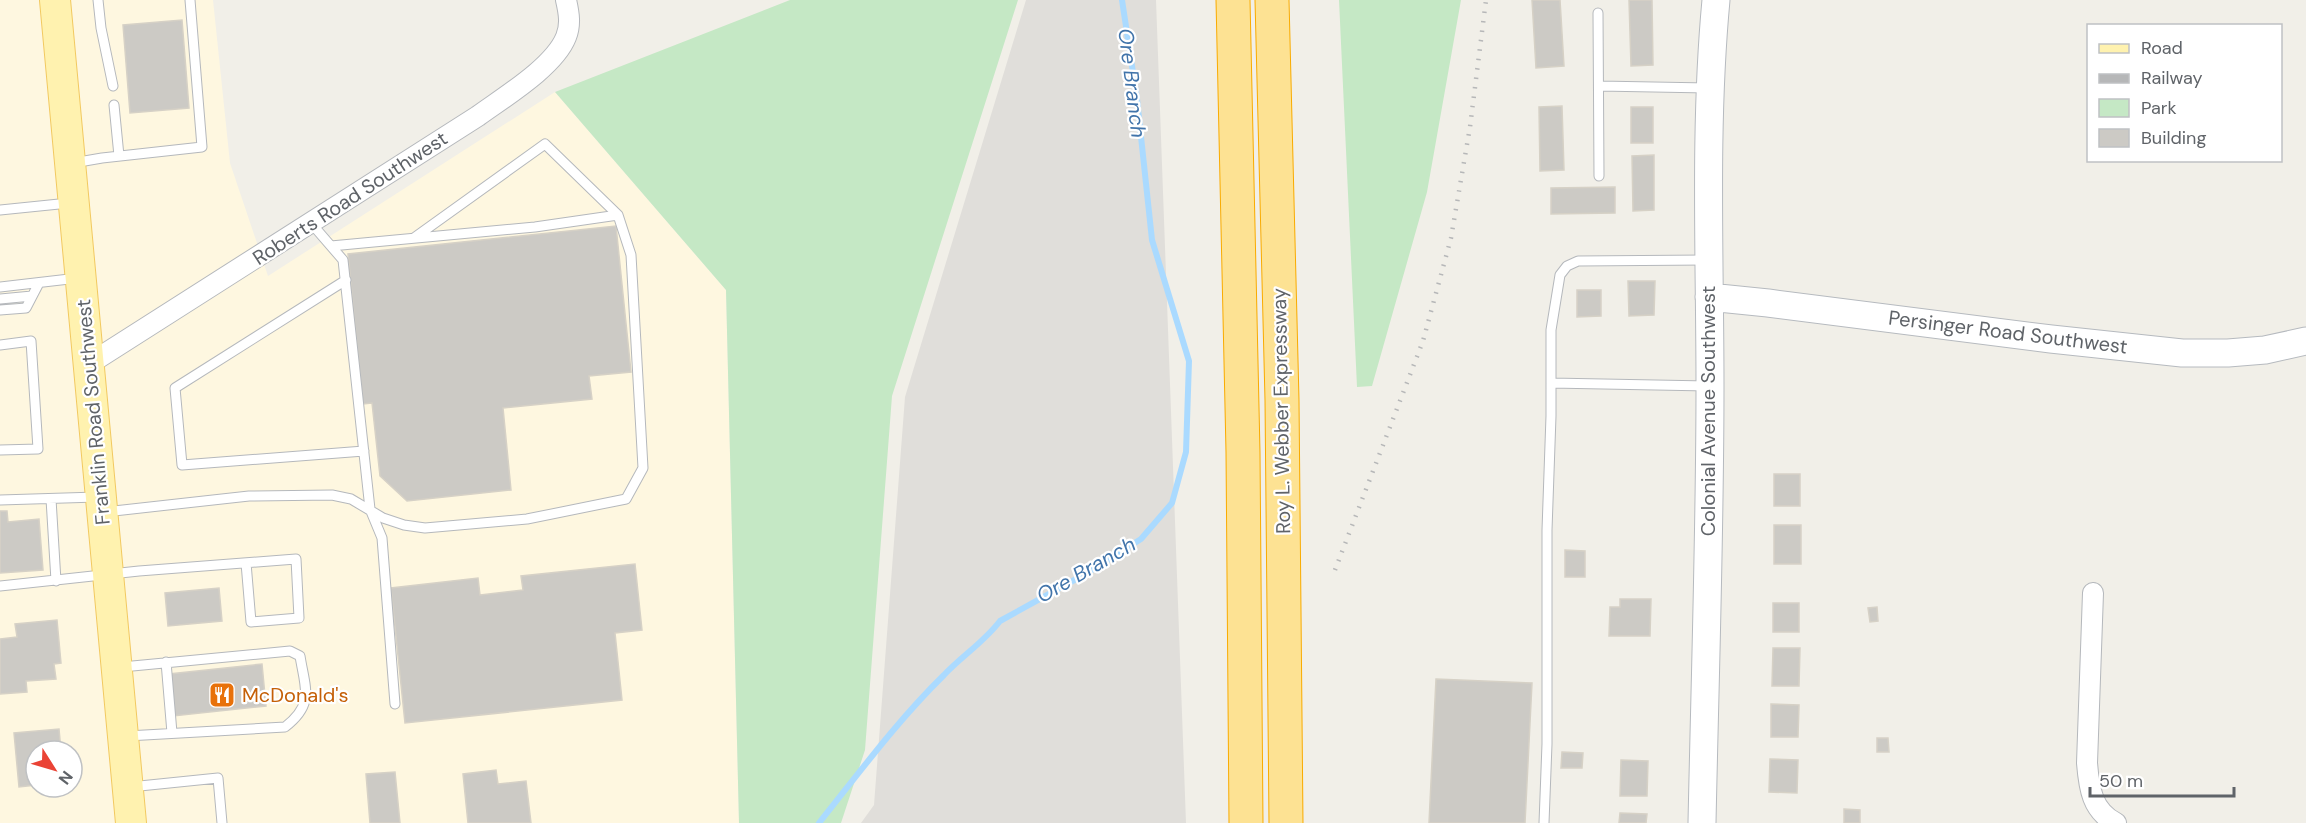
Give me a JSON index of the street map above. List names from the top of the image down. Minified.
{"streets":{"highway":["Roy L. Webber Expressway"],"main road":["Persinger Road Southwest","Colonial Avenue Southwest","Franklin Road Southwest"],"street":["Roberts Road Southwest"]},"crossings":[["Roberts Road Southwest","Franklin Road Southwest"],["Persinger Road Southwest","Colonial Avenue Southwest"]],"water":["Ore Branch"],"places":{"restaurant":["McDonald's"]},"legend":["Road","Railway","Park","Building"],"scale_bar":"50 m","north":"bottom right"}
